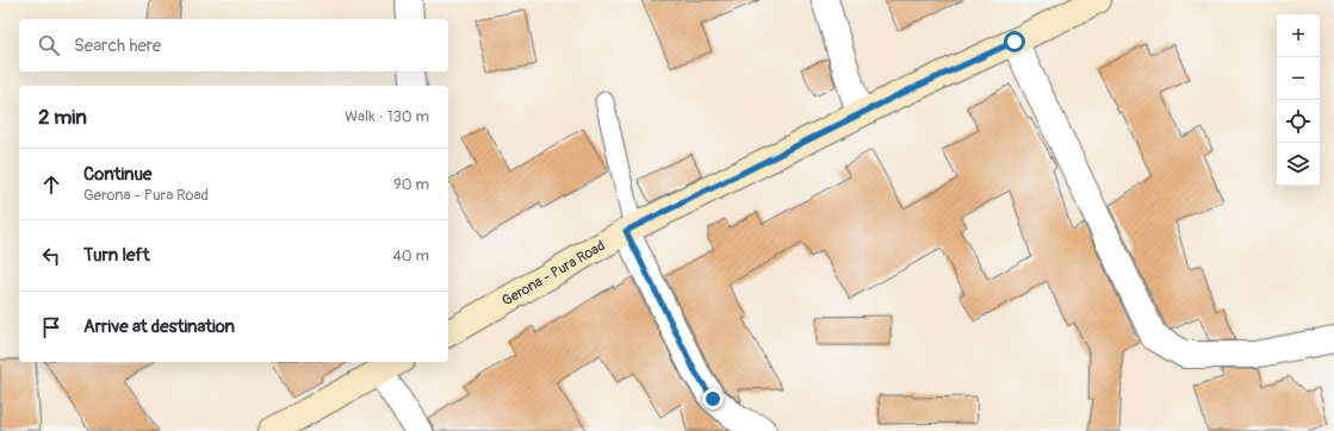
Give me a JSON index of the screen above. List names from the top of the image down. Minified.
{"streets":{"main road":["Gerona - Pura Road"]},"page":{"map_buttons":["+","−"],"search":"Search here","heading":["2 min","Walk · 130 m"],"list":[["Continue","Gerona - Pura Road","90 m"],["Turn left","40 m"],"Arrive at destination"]}}
